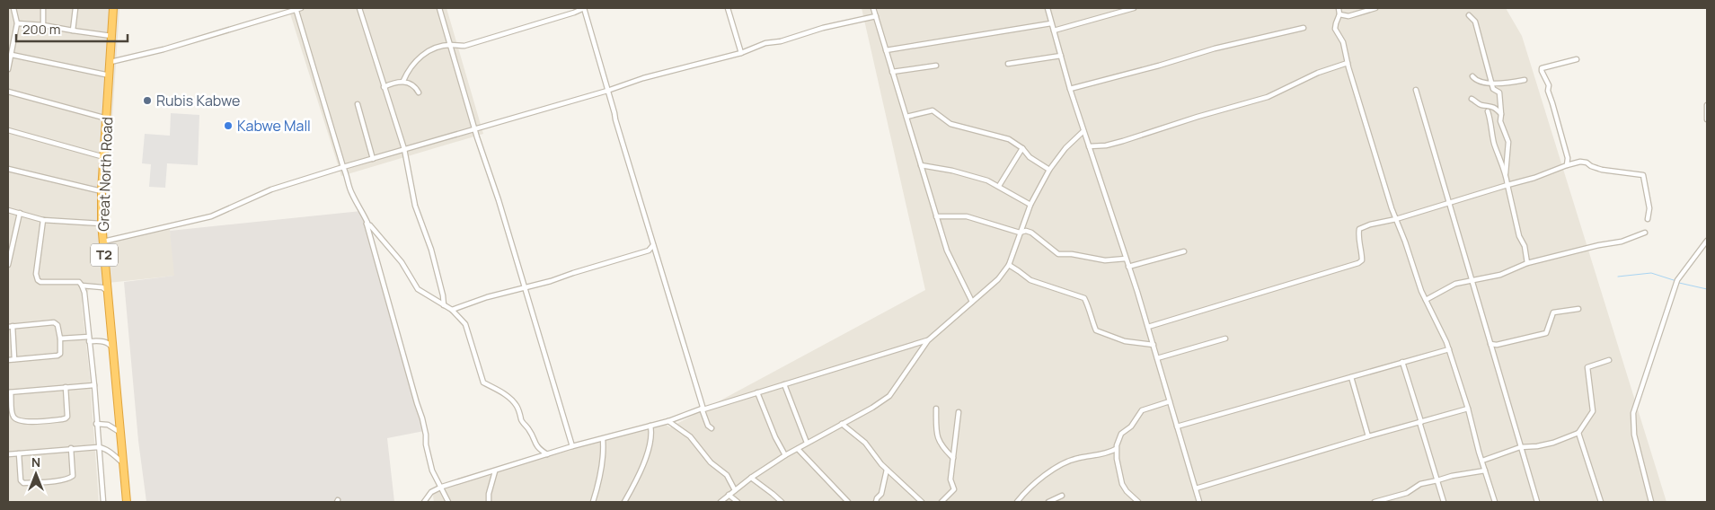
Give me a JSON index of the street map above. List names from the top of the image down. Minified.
{"streets":{"highway":["Great North Road","T2"]},"places":["Rubis Kabwe","Kabwe Mall"],"scale_bar":"200 m","north":"top"}
